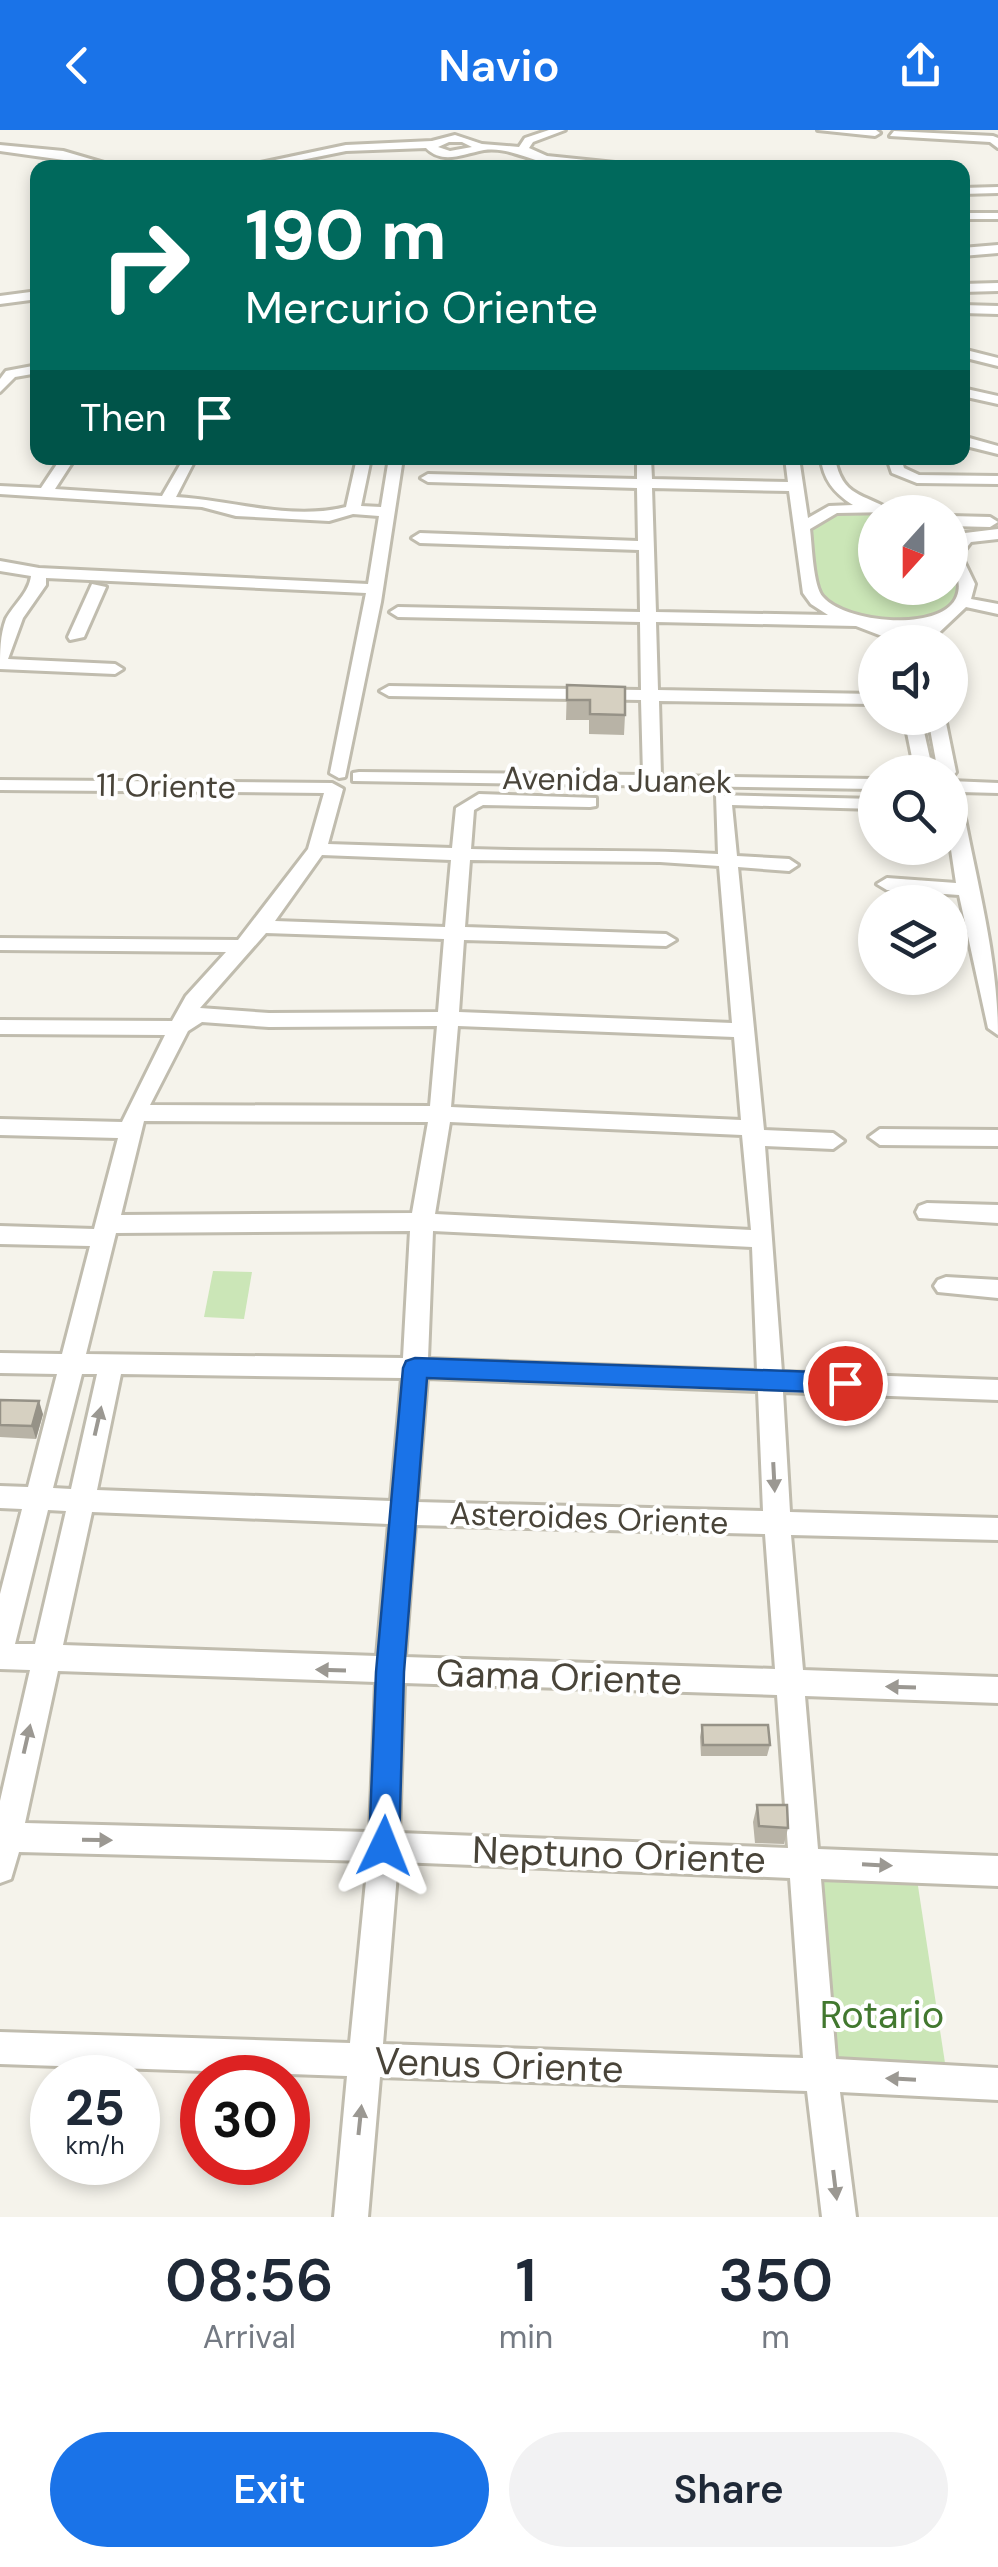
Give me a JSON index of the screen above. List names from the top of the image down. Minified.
{"streets":{"street":["Avenida Juanek","11 Oriente","Asteroides Oriente","Gama Oriente","Neptuno Oriente","Venus Oriente"]},"crossings":[["Avenida Juanek","11 Oriente"]],"one_way":["Gama Oriente","Neptuno Oriente"],"parks":["Rotario"],"north":"bottom","page":{"header":"Navio","turn":["190 m","Mercurio Oriente"],"then":"Then","speed":"25 km/h","limit":"30","eta":["08:56","Arrival","1","min","350","m"],"buttons":["Exit","Share"]}}
